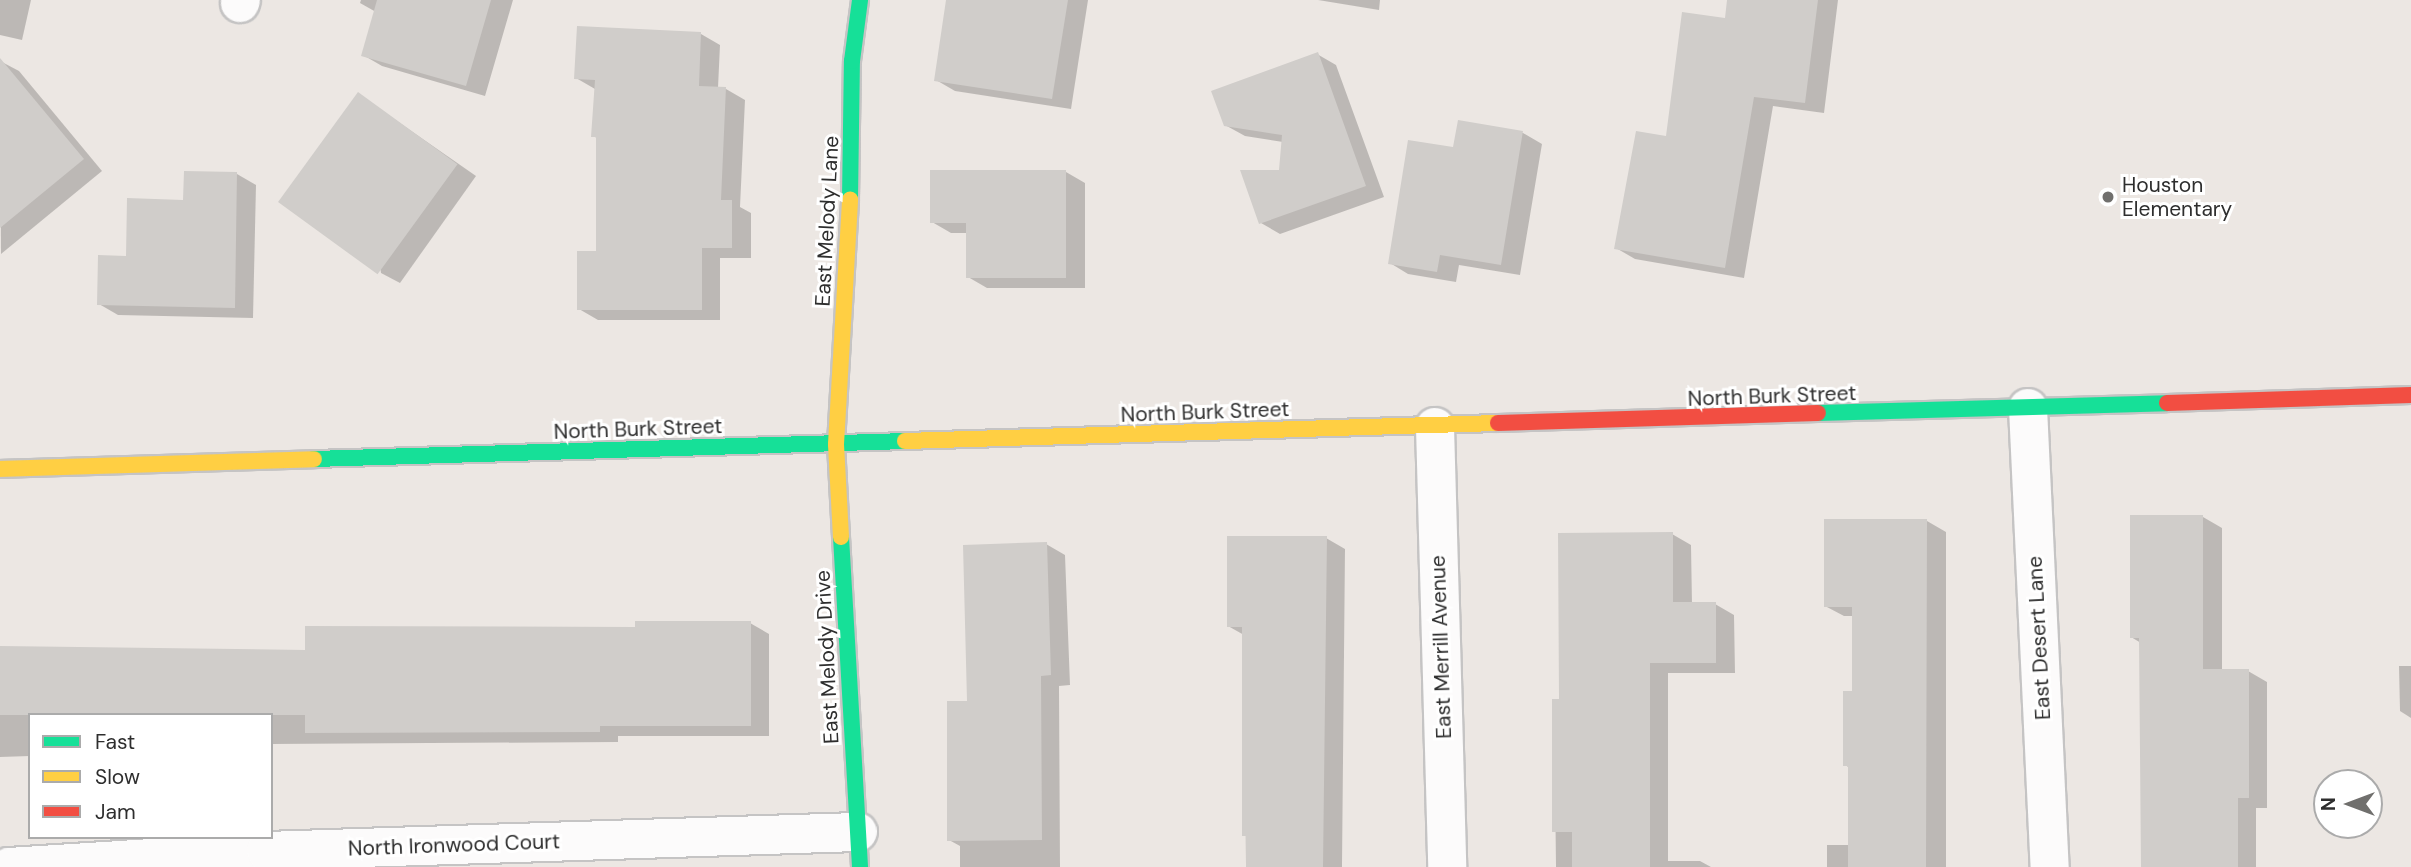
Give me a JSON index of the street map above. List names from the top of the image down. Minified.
{"streets":{"street":["East Melody Lane","North Burk Street","East Desert Lane","East Merrill Avenue","East Melody Drive","North Ironwood Court"]},"crossings":[["East Melody Lane","North Burk Street"],["East Melody Lane","East Melody Drive"],["North Burk Street","East Desert Lane"],["North Burk Street","East Merrill Avenue"],["North Burk Street","East Melody Drive"],["East Melody Drive","North Ironwood Court"]],"places":["Houston Elementary"],"legend":["Fast","Slow","Jam"],"north":"left"}
